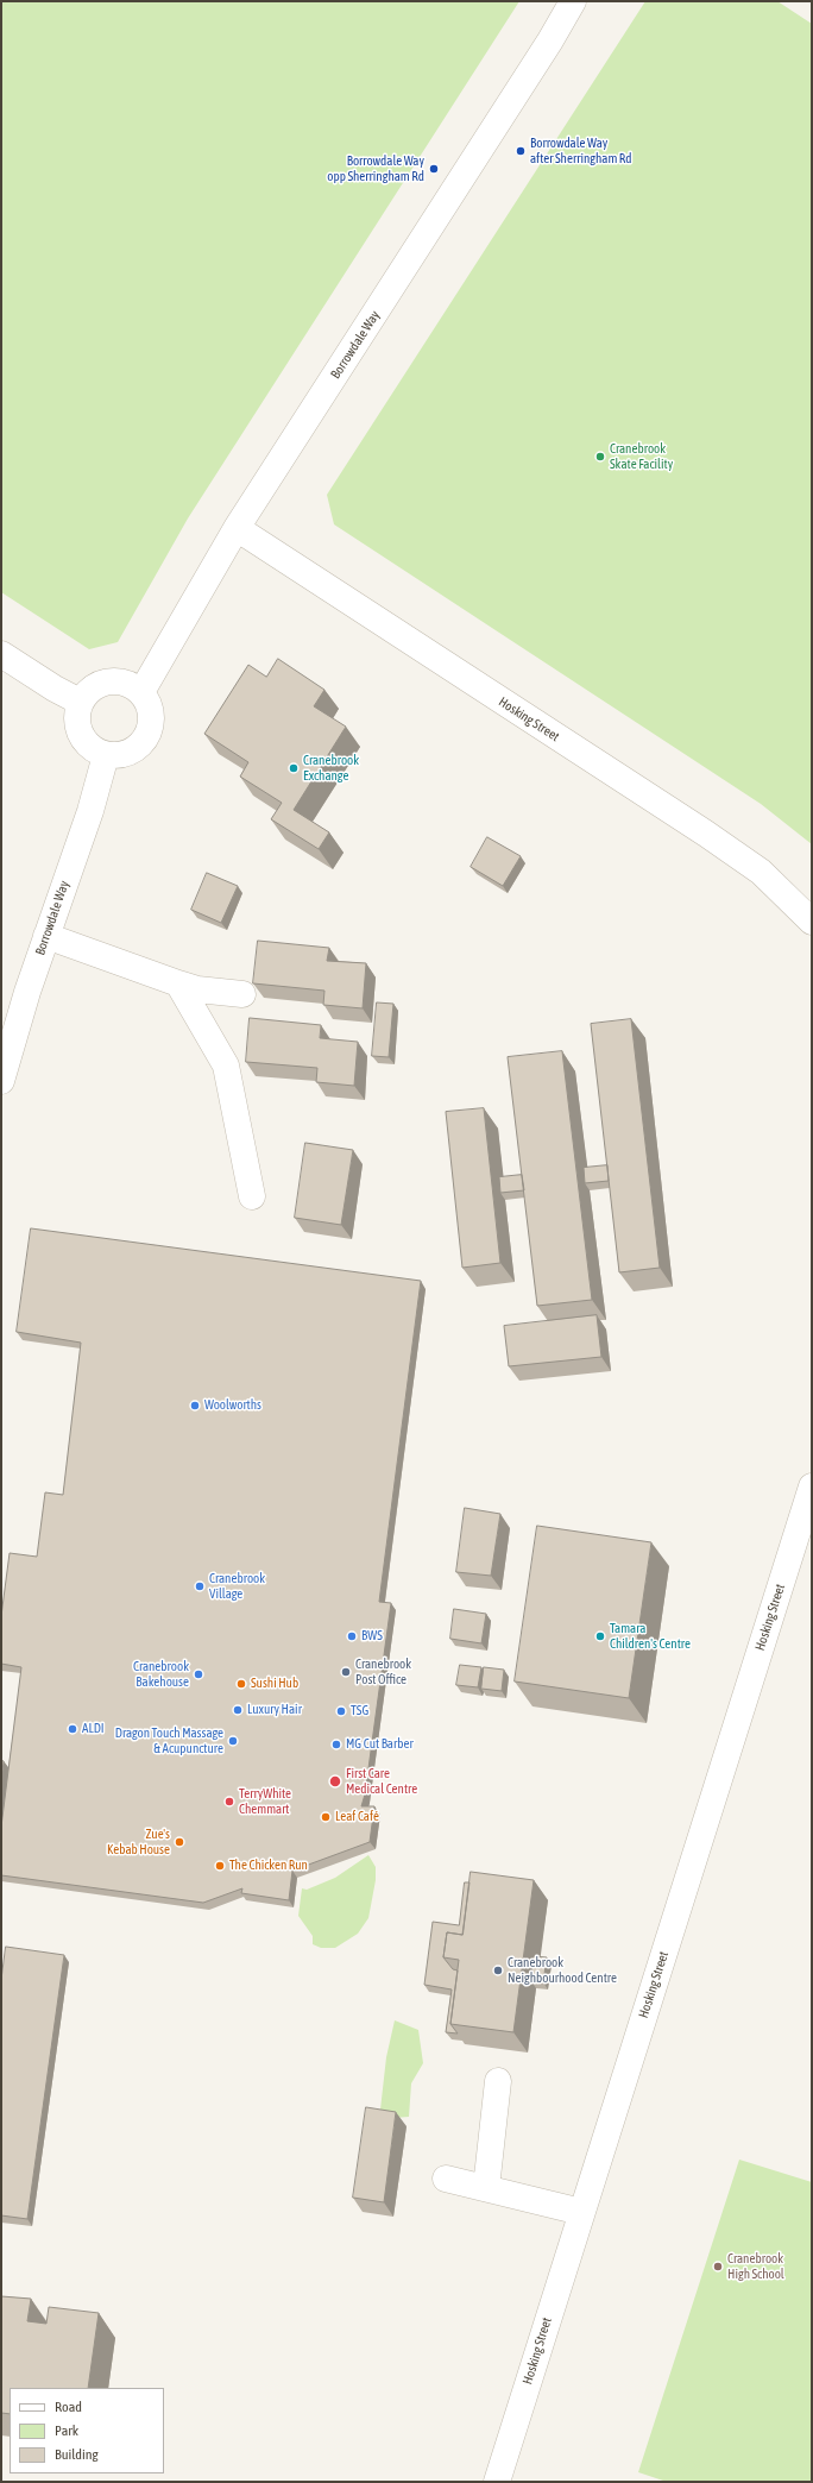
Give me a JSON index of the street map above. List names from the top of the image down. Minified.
{"streets":{"street":["Borrowdale Way","Hosking Street"]},"crossings":[["Borrowdale Way","Hosking Street"]],"places":["Borrowdale Way after Sherringham Rd","Borrowdale Way opp Sherringham Rd","Cranebrook Skate Facility","Cranebrook Exchange","Woolworths","Cranebrook Village","BWS","Tamara Children's Centre","Cranebrook Post Office","Cranebrook Bakehouse","Sushi Hub","Luxury Hair","TSG","ALDI","Dragon Touch Massage & Acupuncture","MG Cut Barber","First Care Medical Centre","TerryWhite Chemmart","Leaf Café","Zue's Kebab House","The Chicken Run","Cranebrook Neighbourhood Centre","Cranebrook High School"],"legend":["Road","Park","Building"]}
